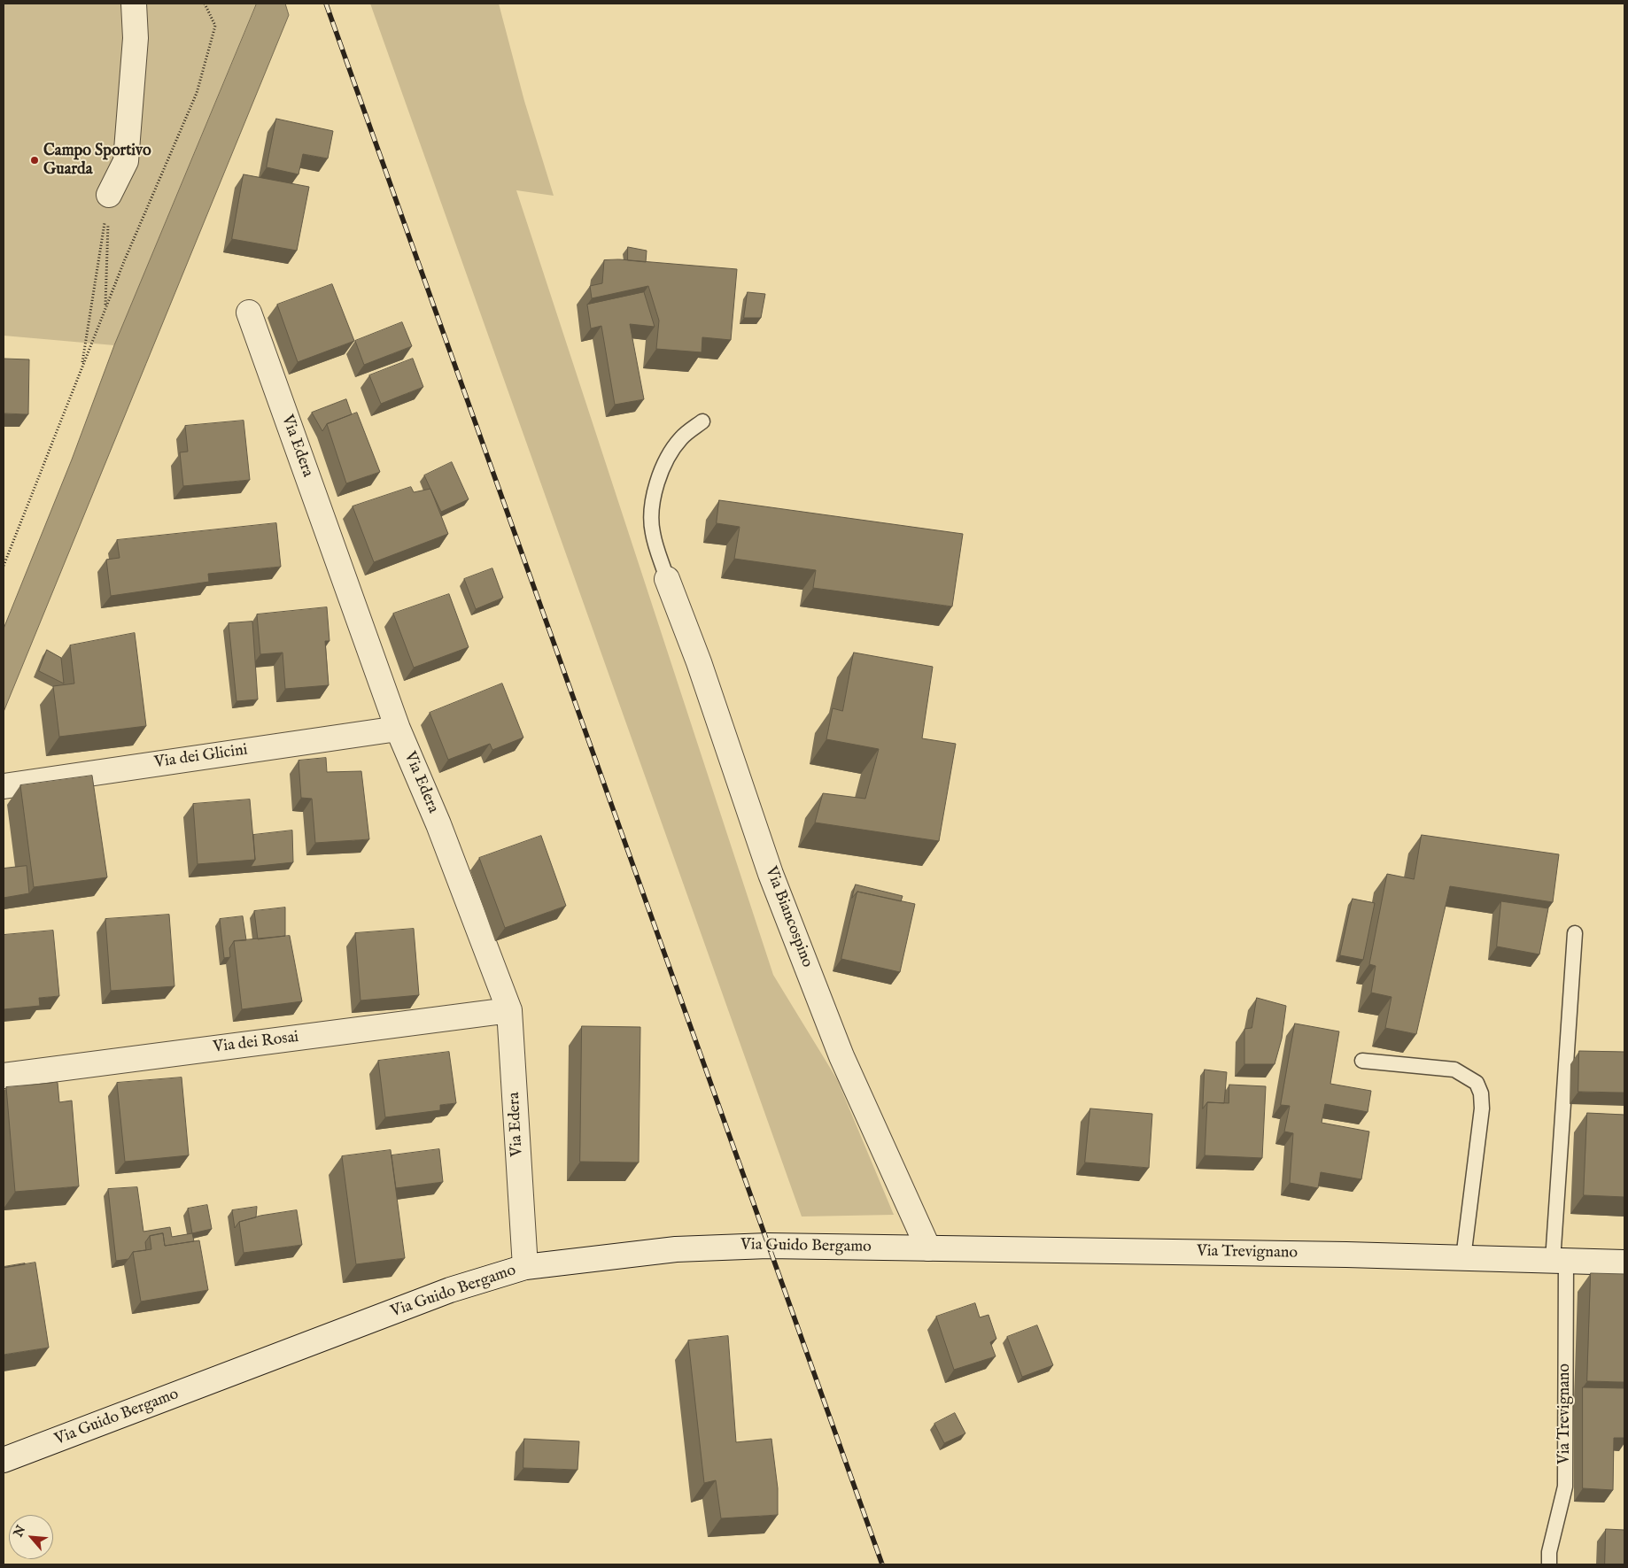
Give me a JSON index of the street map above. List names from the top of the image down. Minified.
{"streets":{"street":["Via Edera","Via dei Glicini","Via Biancospino","Via dei Rosai","Via Guido Bergamo","Via Trevignano"]},"crossings":[["Via Edera","Via dei Glicini"],["Via Edera","Via dei Rosai"],["Via Edera","Via Guido Bergamo"],["Via Biancospino","Via Guido Bergamo"],["Via Biancospino","Via Trevignano"],["Via Guido Bergamo","Via Trevignano"]],"places":["Campo Sportivo Guarda"],"north":"top left"}
